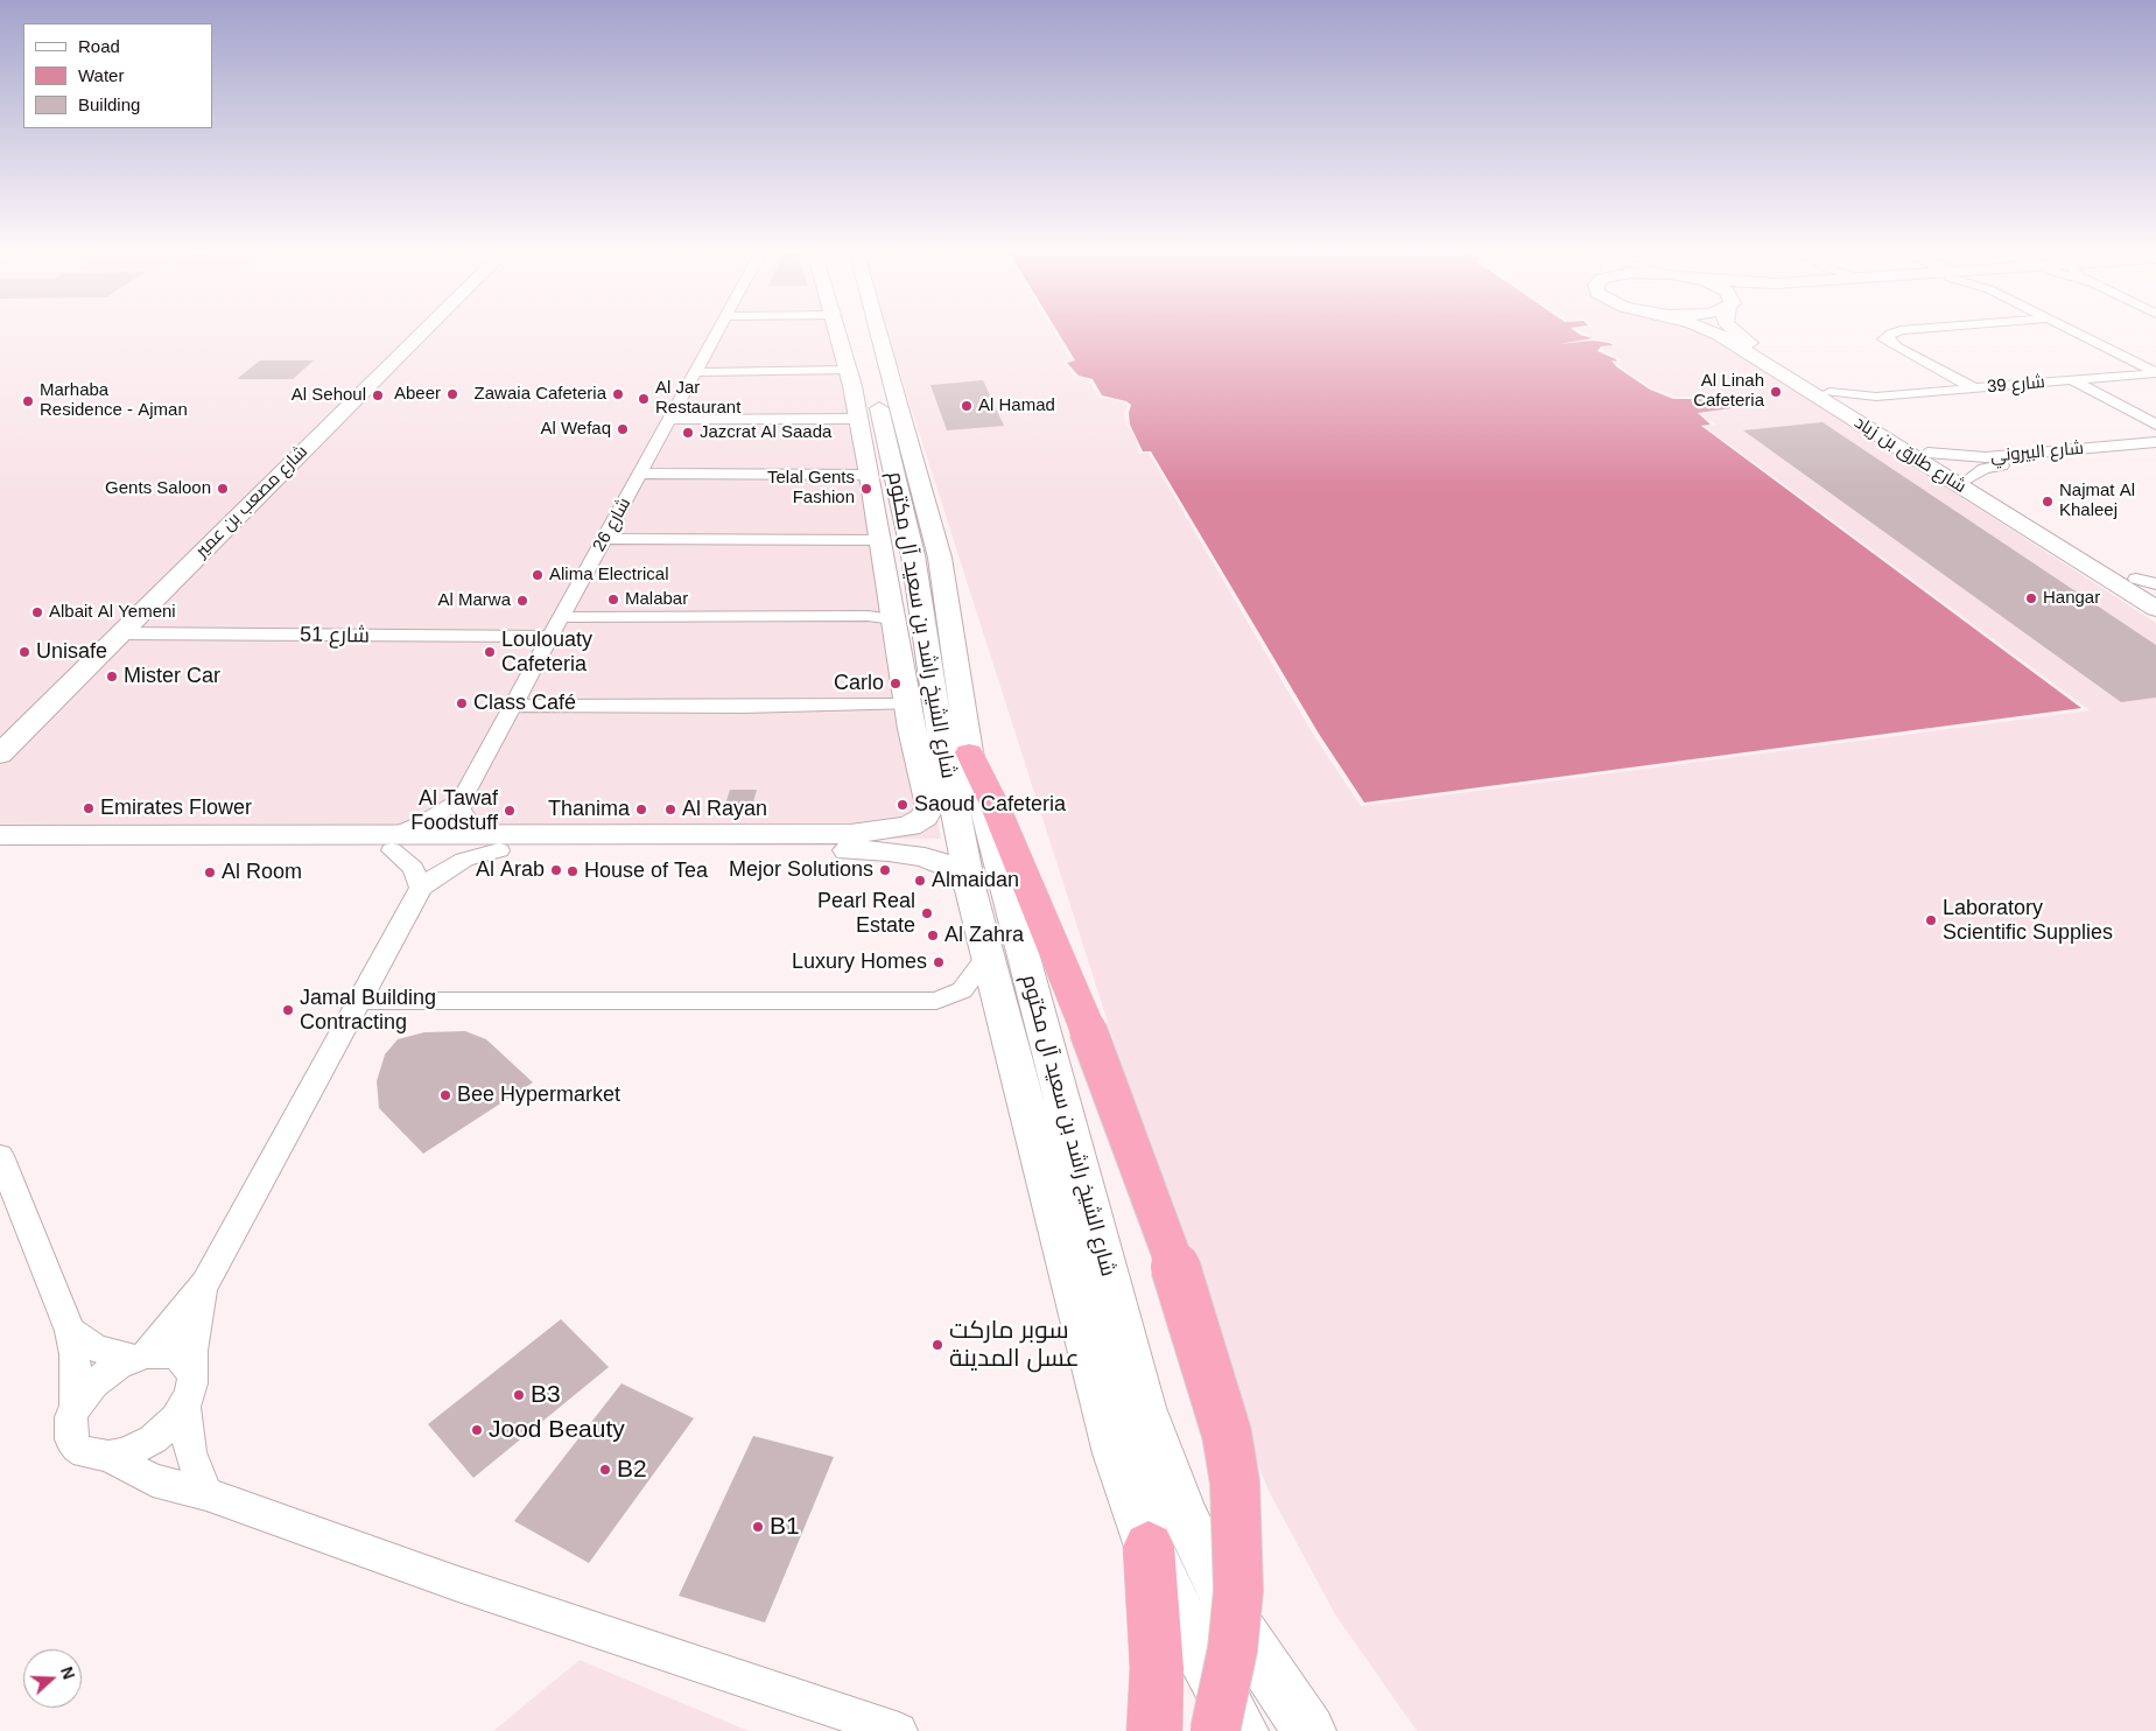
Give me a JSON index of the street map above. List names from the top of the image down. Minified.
{"streets":{"main road":["شارع طارق بن زياد","شارع مصعب بن عمير","شارع الشيخ راشد بن سعيد آل مكتوم"],"street":["شارع 39","شارع البيروني","شارع 26","شارع 51"]},"crossings":[["شارع 39","شارع طارق بن زياد"],["شارع البيروني","شارع طارق بن زياد"],["شارع مصعب بن عمير","شارع 51"],["شارع 26","شارع 51"]],"places":["Al Linah Cafeteria","Abeer","Zawaia Cafeteria","Al Sehoul","Al Jar Restaurant","Marhaba Residence - Ajman","Al Hamad","Al Wefaq","Jazcrat Al Saada","Gents Saloon","Telal Gents Fashion","Najmat Al Khaleej","Alima Electrical","Hangar","Malabar","Al Marwa","Albait Al Yemeni","Unisafe","Loulouaty Cafeteria","Mister Car","Carlo","Class Café","Saoud Cafeteria","Emirates Flower","Thanima","Al Rayan","Al Tawaf Foodstuff","Al Arab","Mejor Solutions","House of Tea","Al Room","Almaidan","Pearl Real Estate","Laboratory Scientific Supplies","Al Zahra","Luxury Homes","Jamal Building Contracting","Bee Hypermarket","سوبر ماركت عسل المدينة","B3","Jood Beauty","B2","B1"],"legend":["Road","Water","Building"],"north":"right"}
